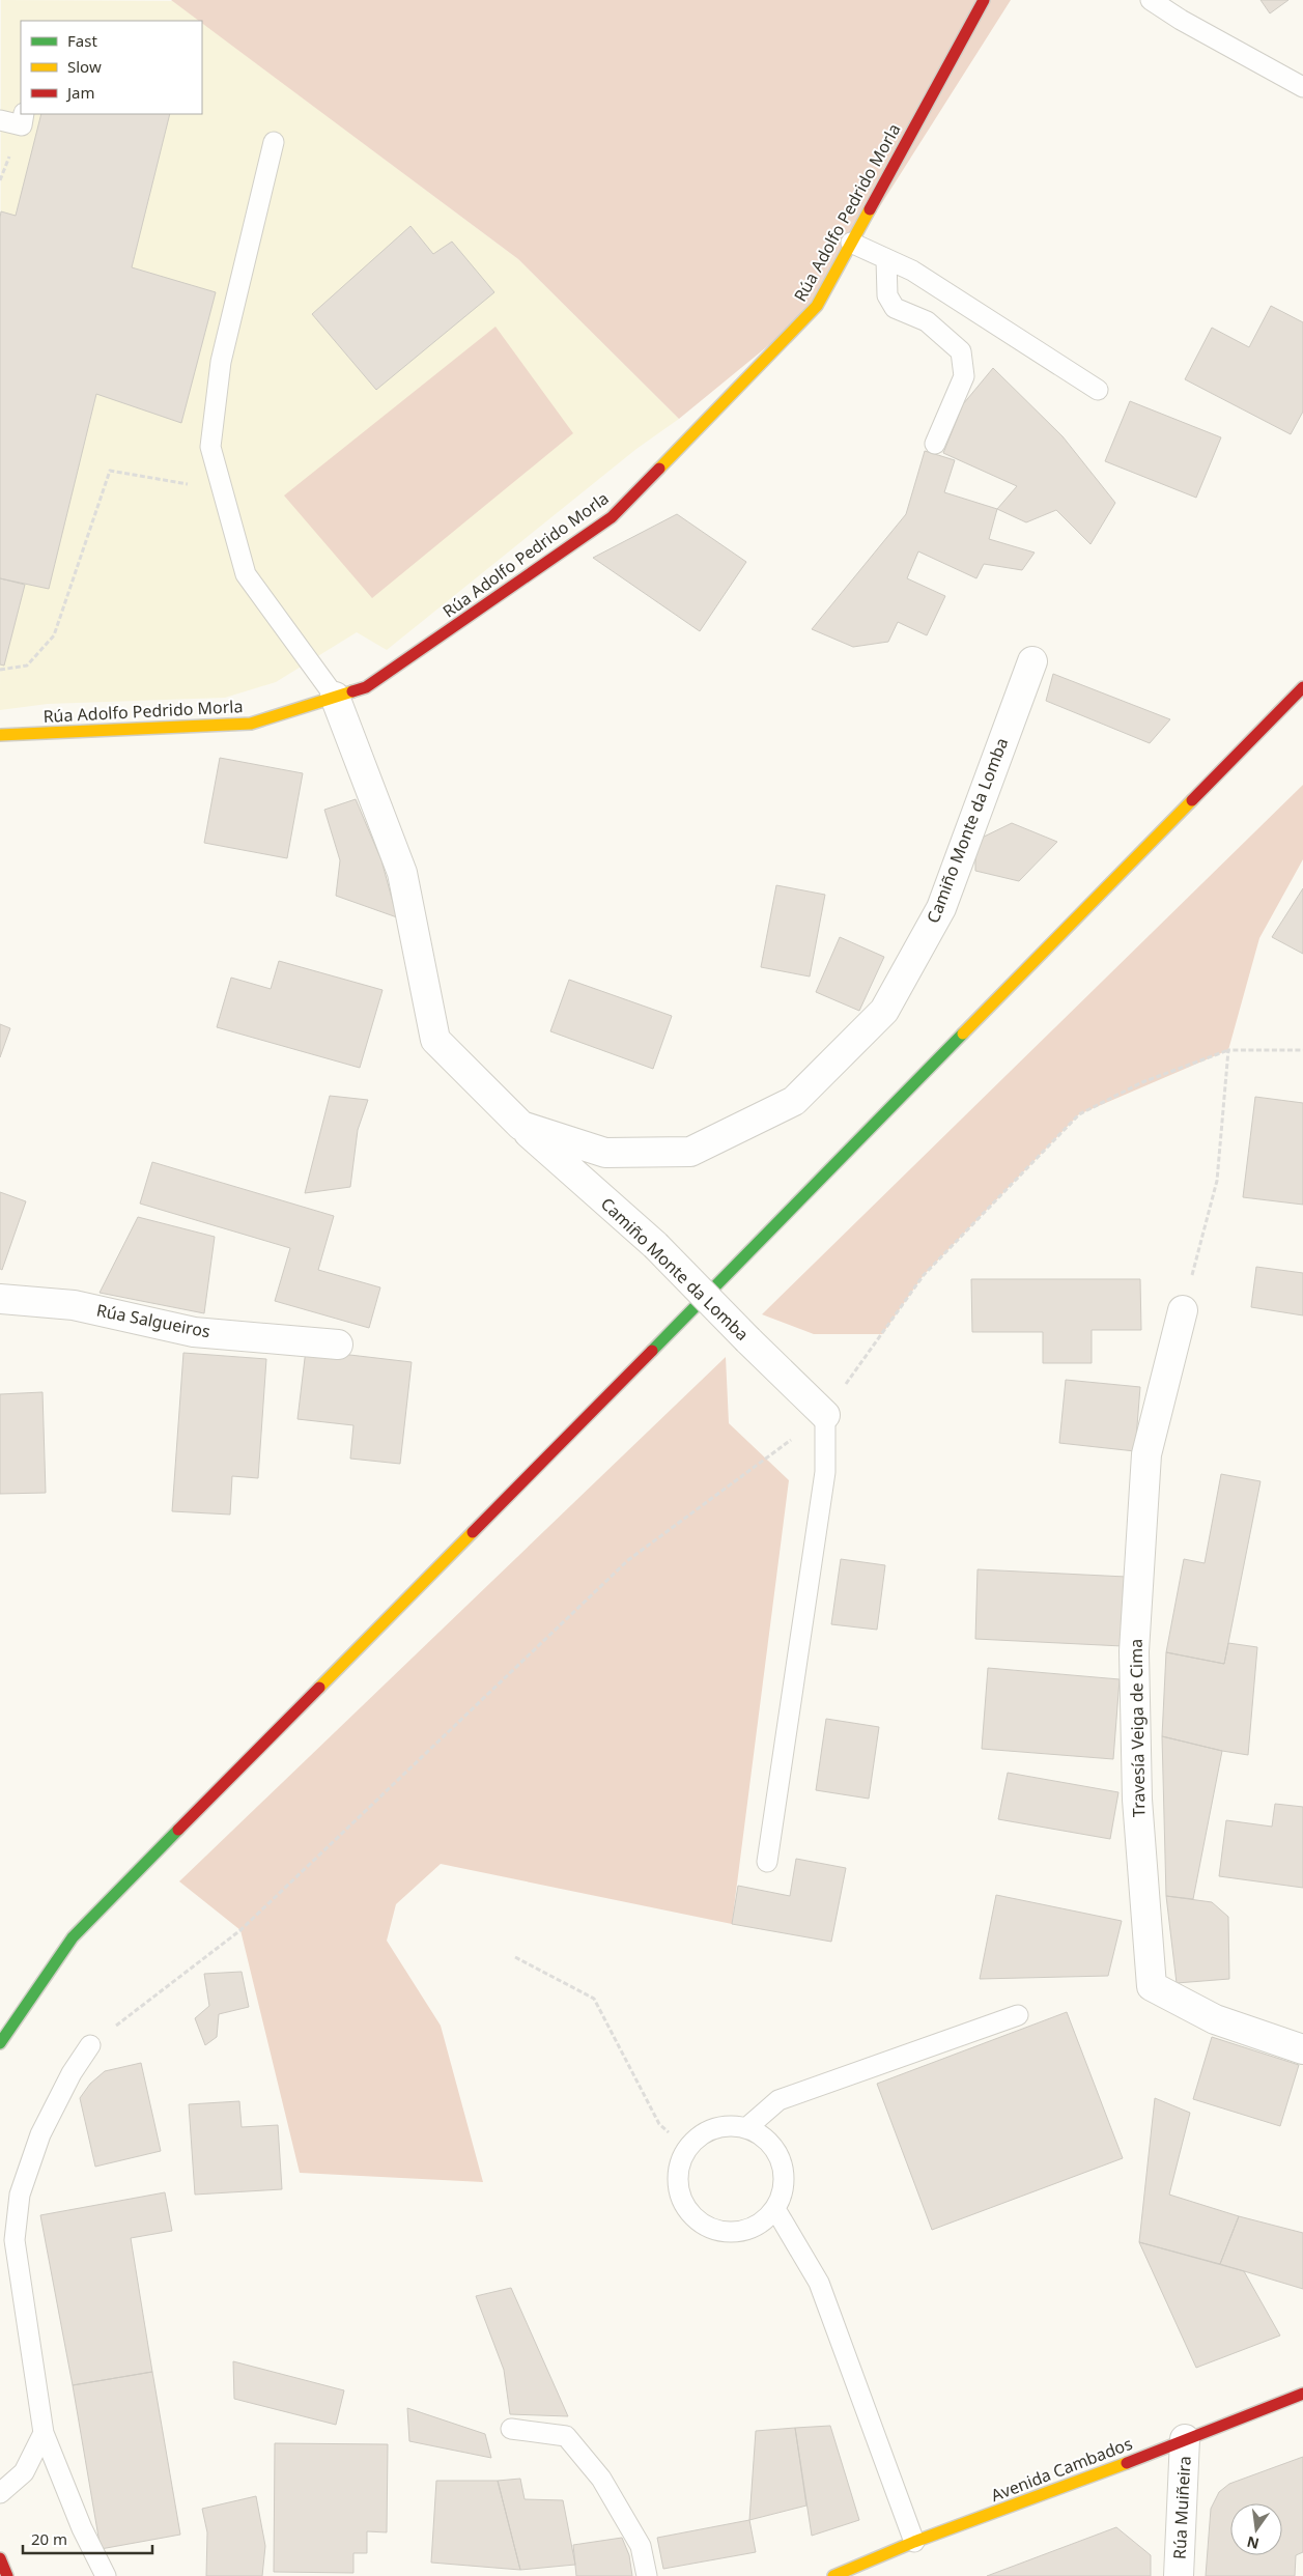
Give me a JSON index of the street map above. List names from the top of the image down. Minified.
{"streets":{"main road":["Rúa Adolfo Pedrido Morla","Avenida Cambados"],"street":["Camiño Monte da Lomba","Rúa Salgueiros","Travesía Veiga de Cima","Rúa Muiñeira"]},"crossings":[["Rúa Adolfo Pedrido Morla","Camiño Monte da Lomba"],["Avenida Cambados","Rúa Muiñeira"]],"legend":["Fast","Slow","Jam"],"scale_bar":"20 m","north":"bottom"}
